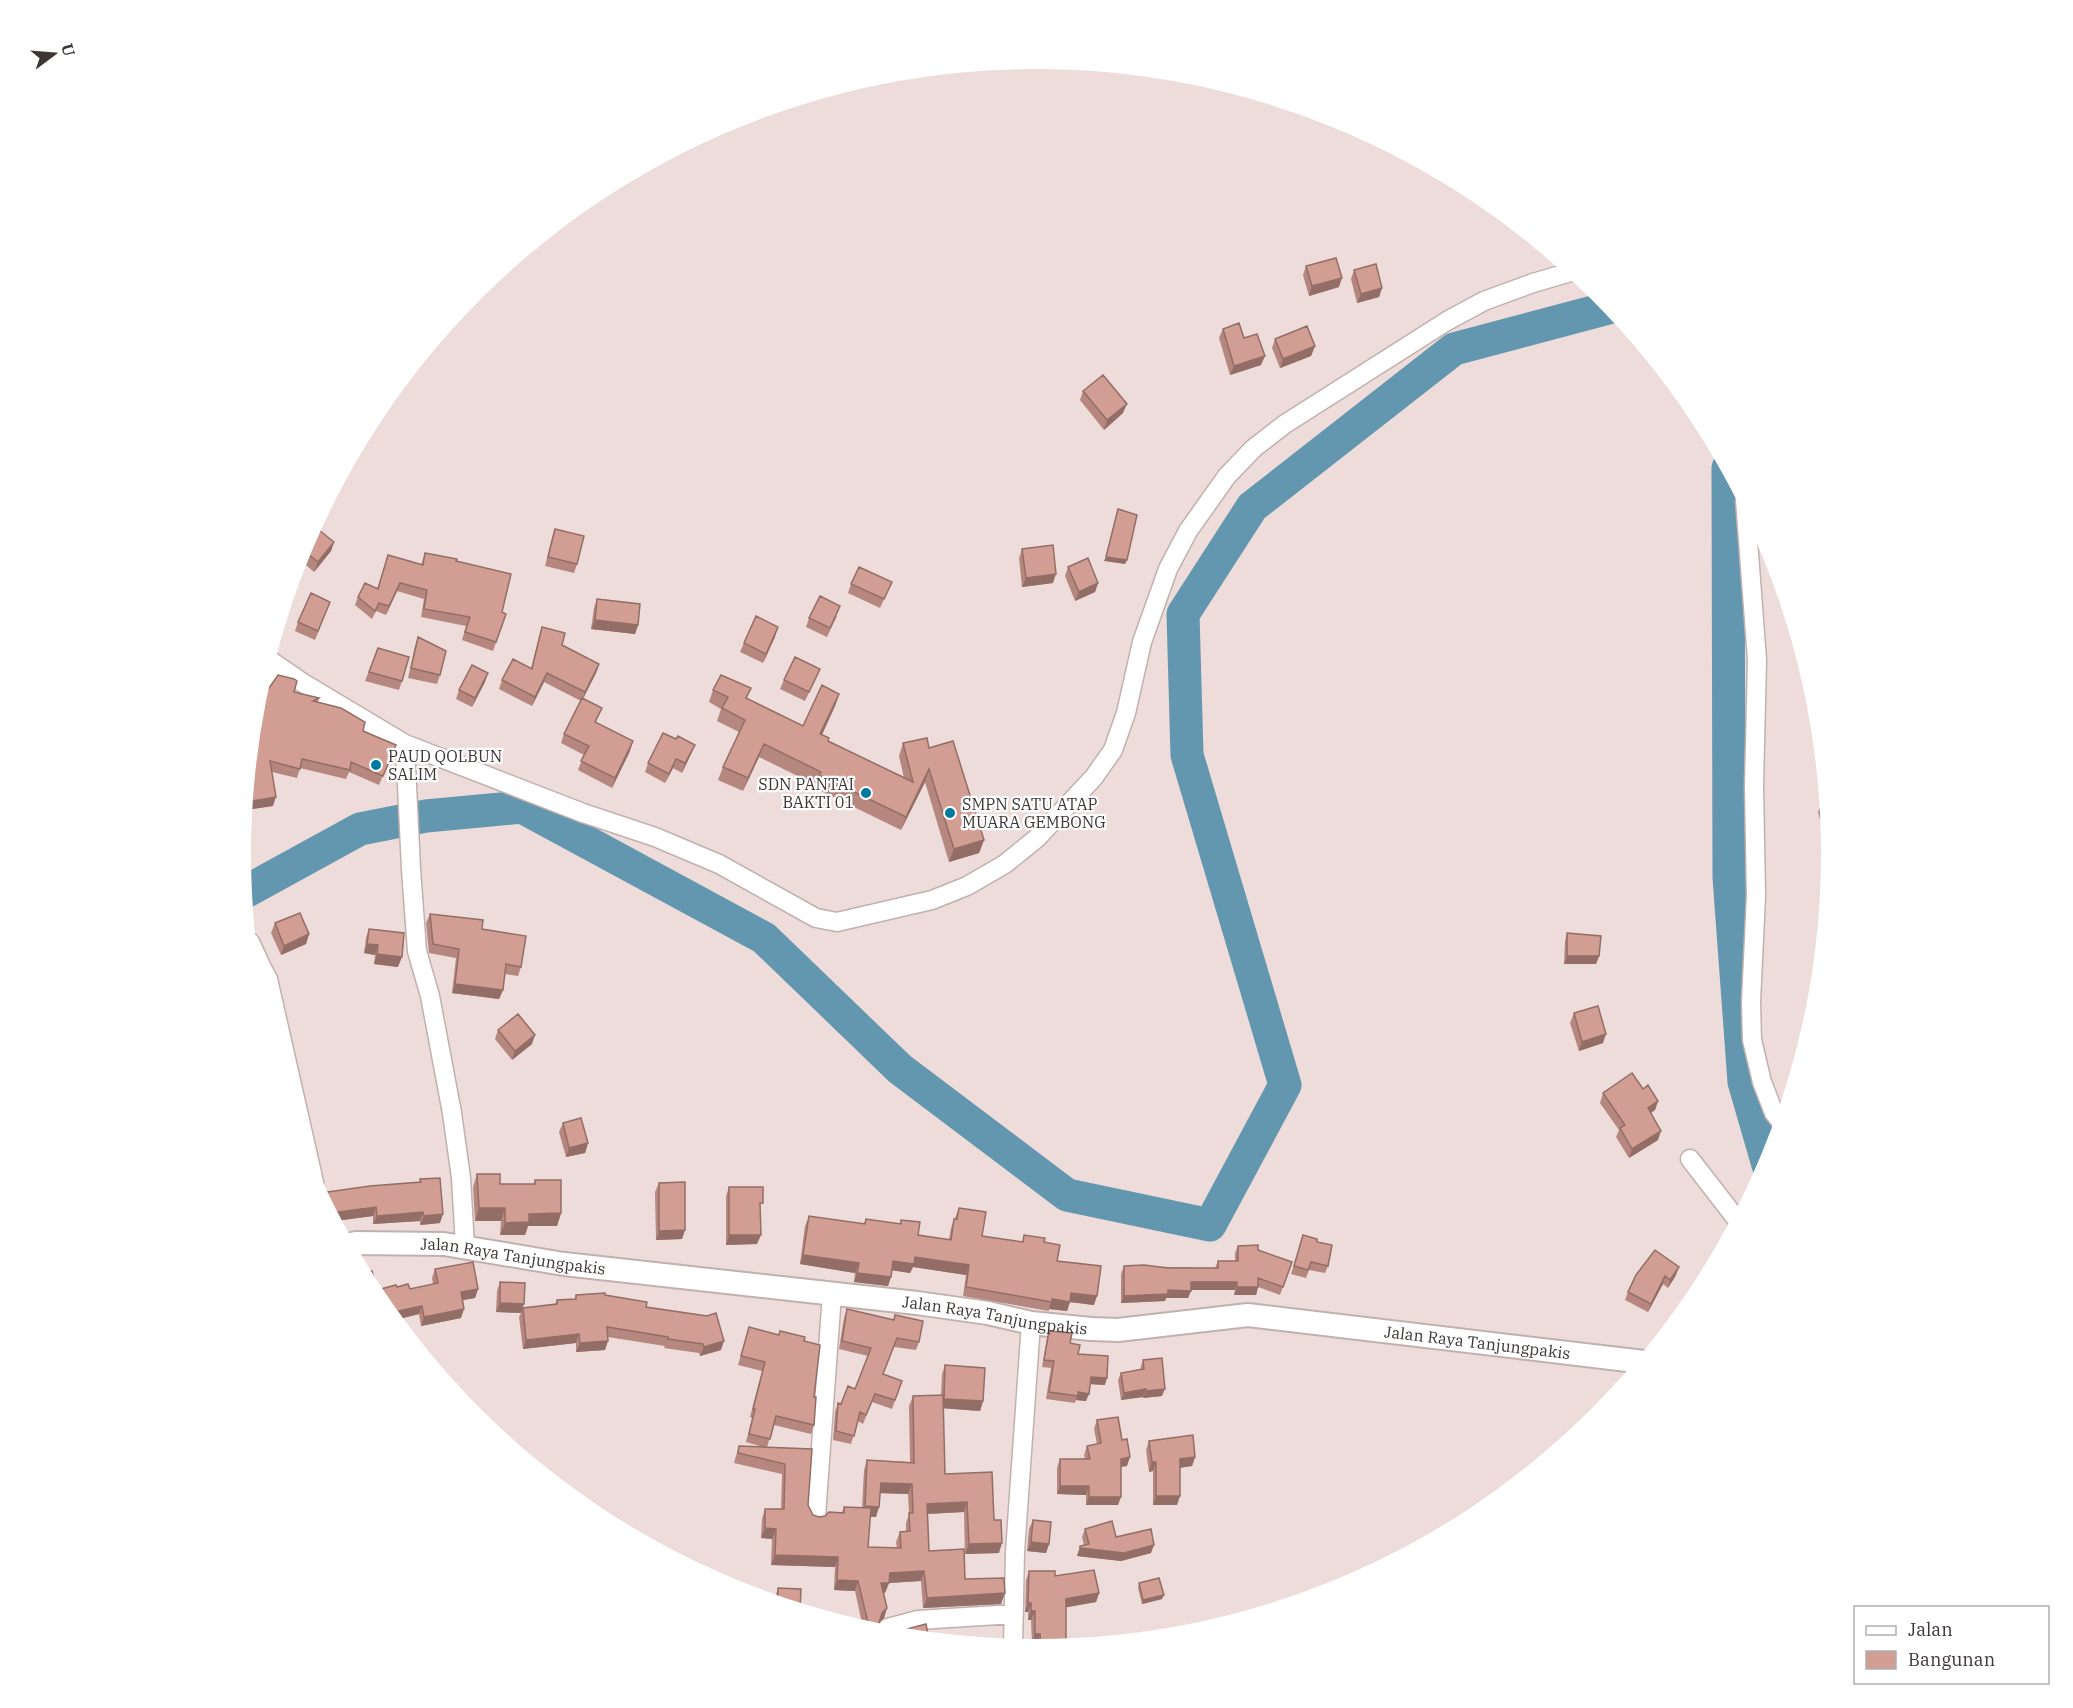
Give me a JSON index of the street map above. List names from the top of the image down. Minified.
{"streets":{"street":["Jalan Raya Tanjungpakis"]},"places":["PAUD QOLBUN SALIM","SDN PANTAI BAKTI 01","SMPN SATU ATAP MUARA GEMBONG"],"legend":["Jalan","Bangunan"],"north":"right"}
